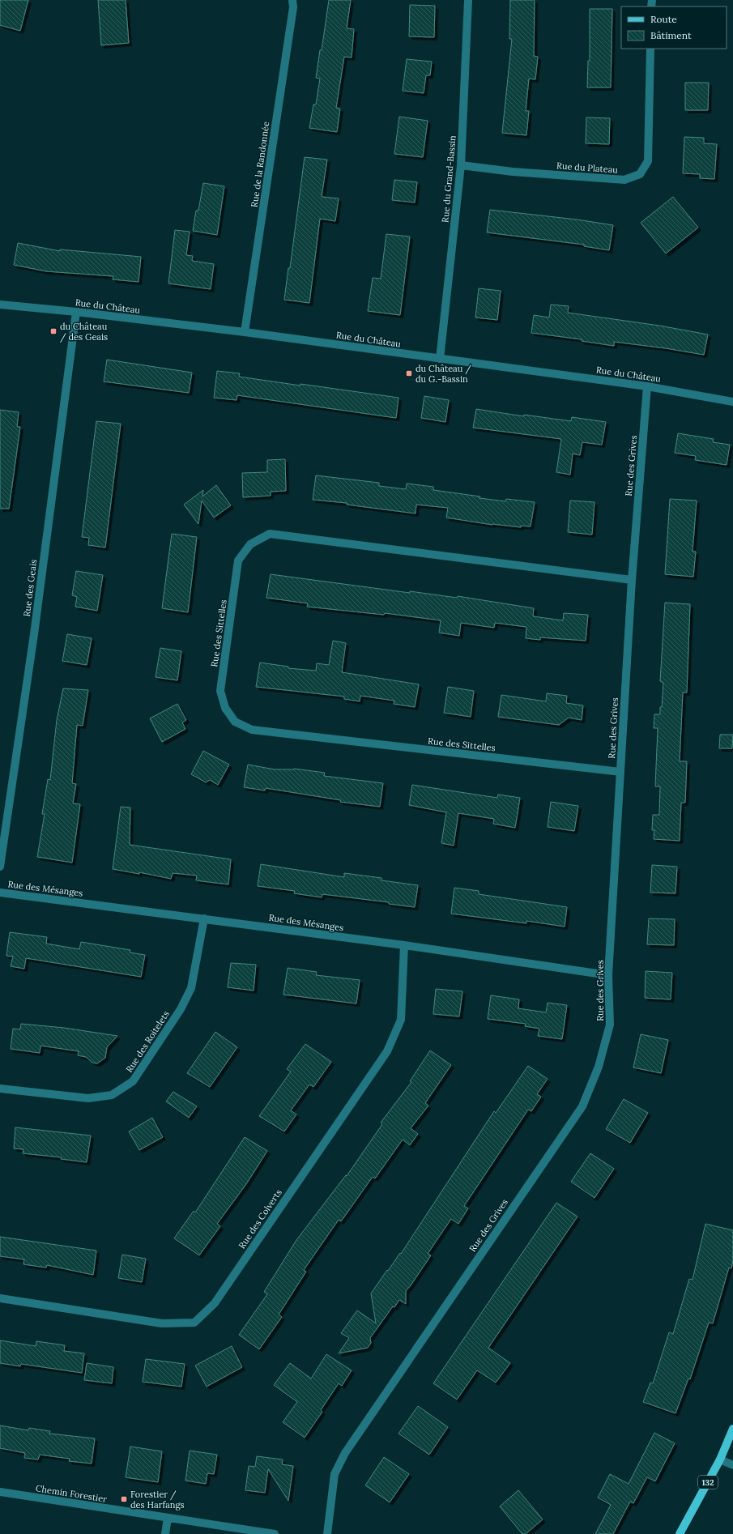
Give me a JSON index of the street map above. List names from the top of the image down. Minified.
{"streets":{"main road":["132"],"street":["Rue de la Randonnée","Rue du Plateau","Rue du Grand-Bassin","Rue du Château","Rue des Grives","Rue des Geais","Rue des Sittelles","Rue des Mésanges","Rue des Roitelets","Rue des Colverts","Chemin Forestier"]},"crossings":[["Rue de la Randonnée","Rue du Château"],["Rue du Plateau","Rue du Grand-Bassin"],["Rue du Grand-Bassin","Rue du Château"],["Rue du Château","Rue des Grives"],["Rue du Château","Rue des Geais"],["Rue des Grives","Rue des Sittelles"],["Rue des Grives","Rue des Mésanges"],["Rue des Mésanges","Rue des Roitelets"],["Rue des Mésanges","Rue des Colverts"]],"places":{"transit":["du Château / des Geais","du Château / du G.-Bassin","Forestier / des Harfangs"]},"legend":["Route","Bâtiment"]}
